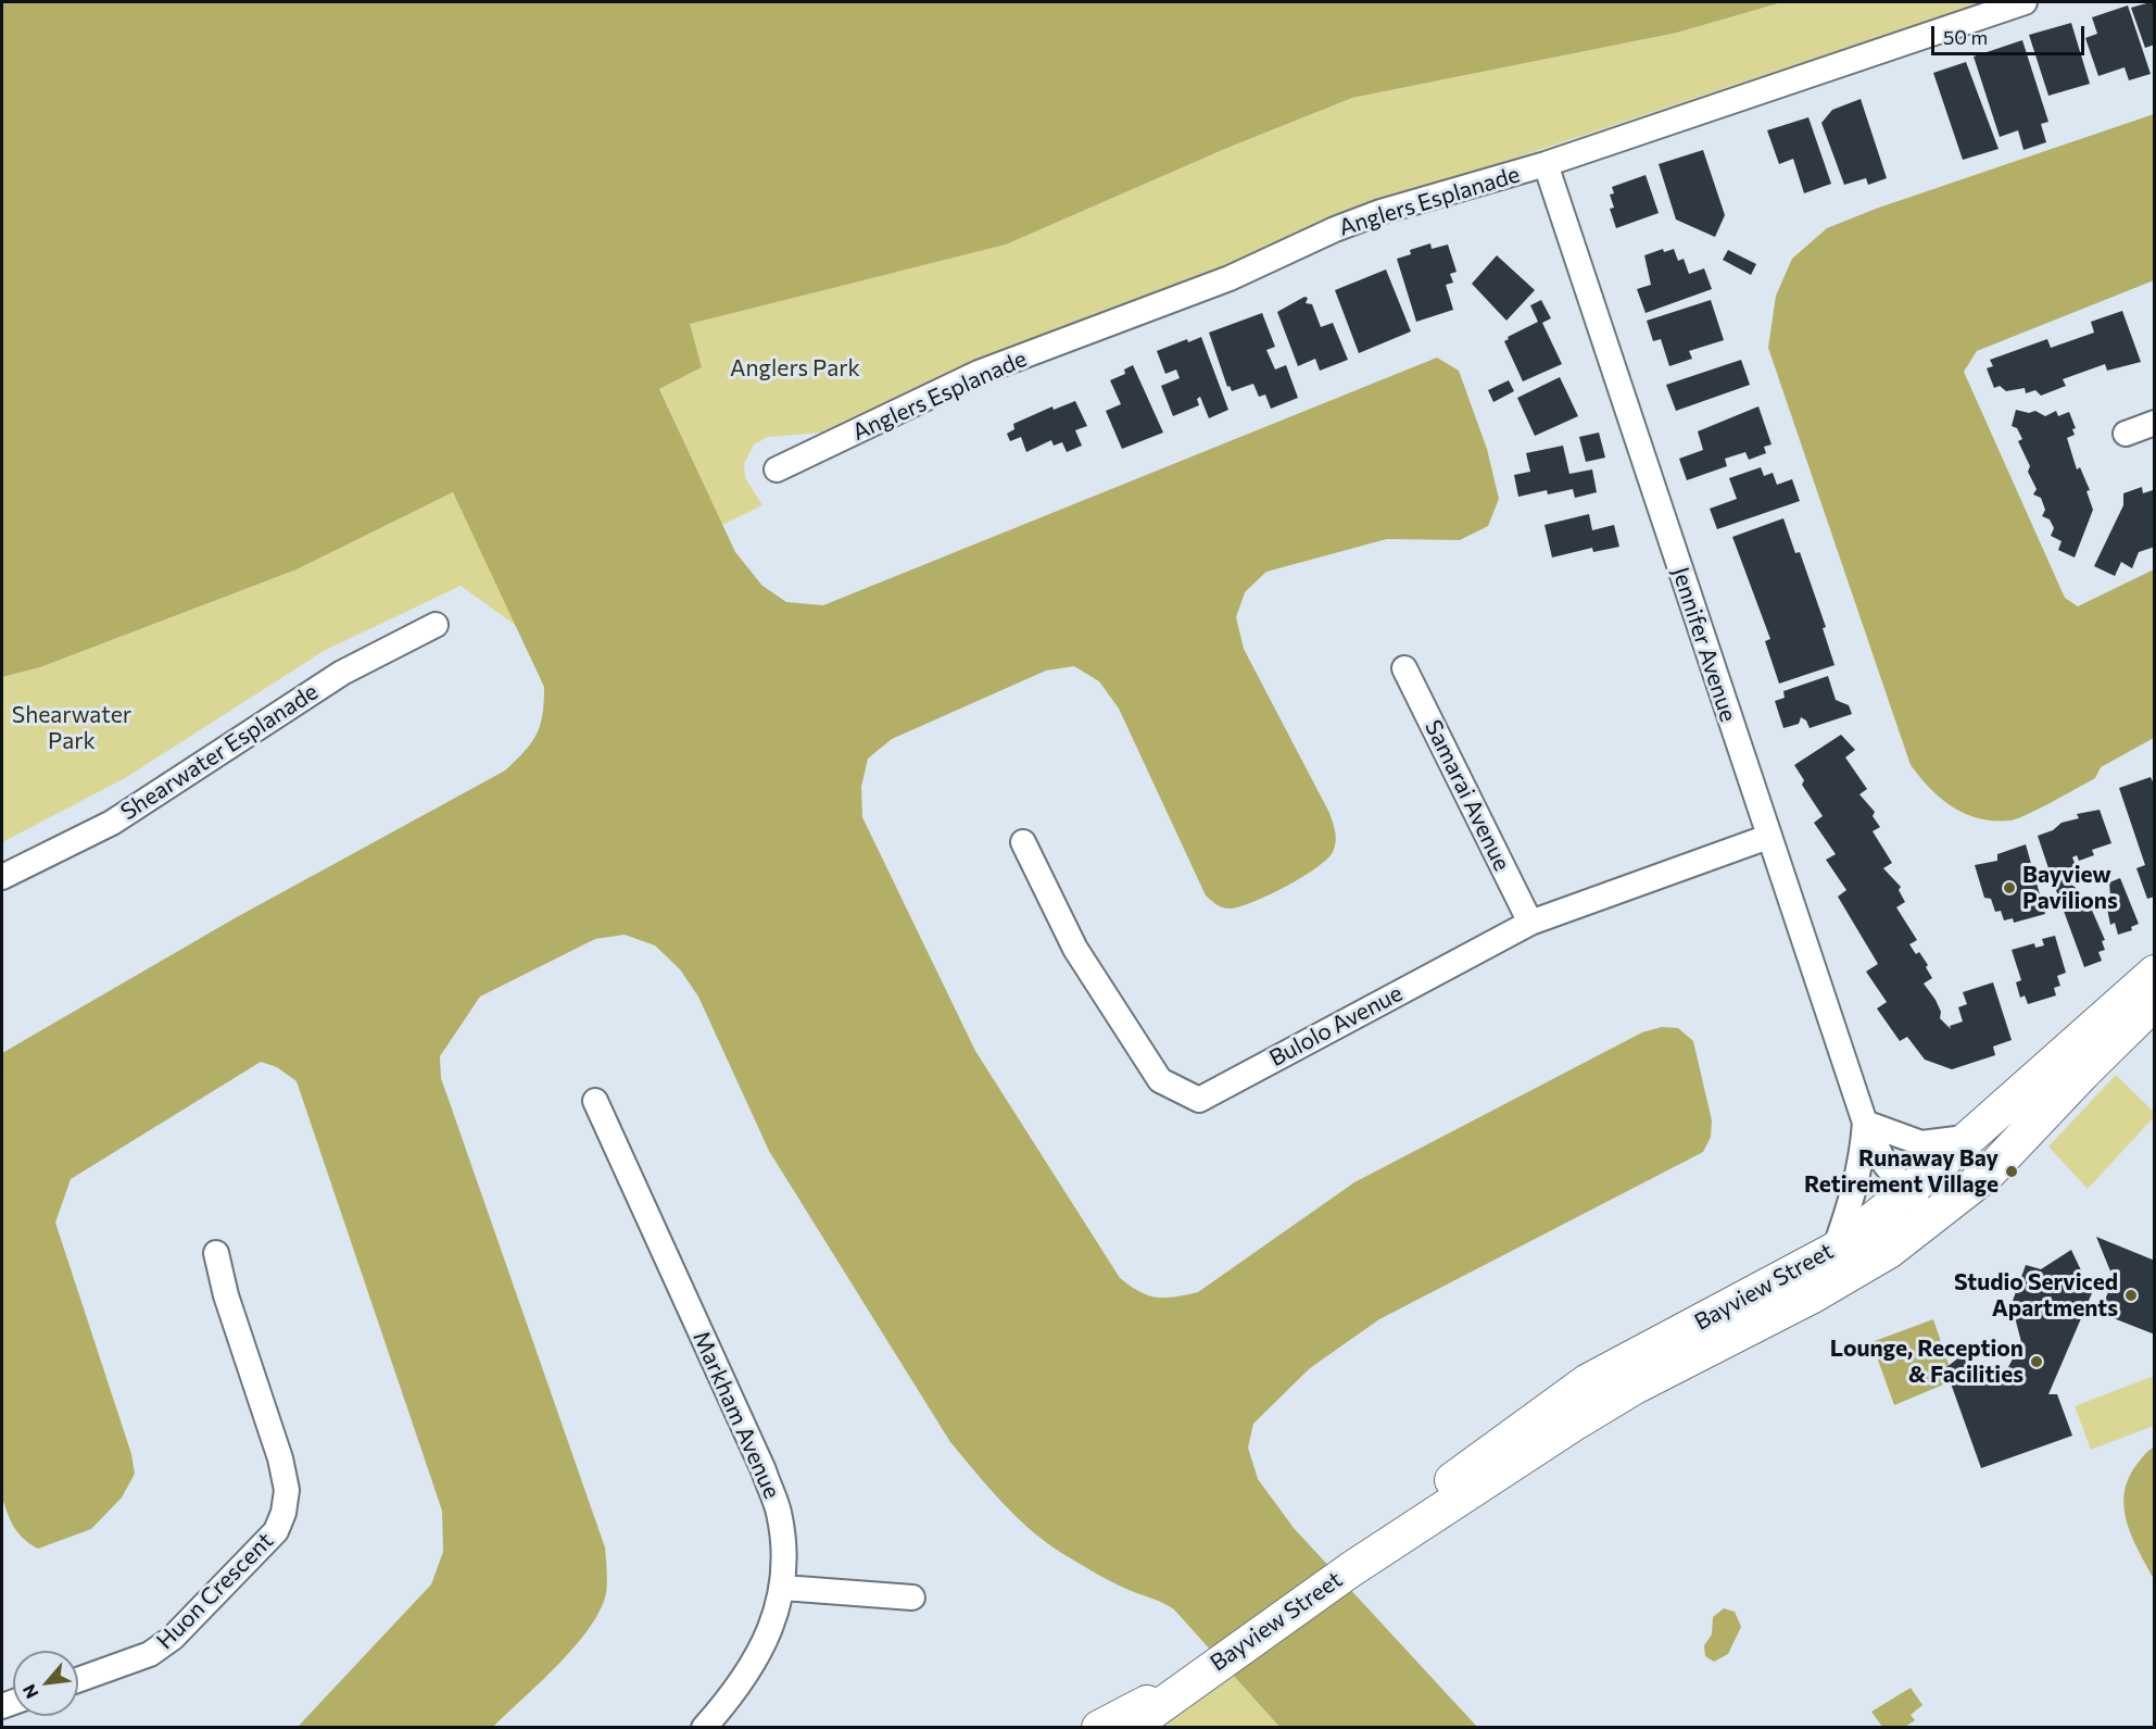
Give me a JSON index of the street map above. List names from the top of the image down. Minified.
{"streets":{"main road":["Bayview Street"],"street":["Anglers Esplanade","Jennifer Avenue","Shearwater Esplanade","Samarai Avenue","Bulolo Avenue","Markham Avenue","Huon Crescent"]},"crossings":[["Anglers Esplanade","Jennifer Avenue"],["Jennifer Avenue","Bulolo Avenue"],["Jennifer Avenue","Bayview Street"],["Samarai Avenue","Bulolo Avenue"]],"parks":["Anglers Park","Shearwater Park"],"places":["Bayview Pavilions","Runaway Bay Retirement Village","Studio Serviced Apartments","Lounge, Reception & Facilities"],"scale_bar":"50 m","north":"bottom left"}
